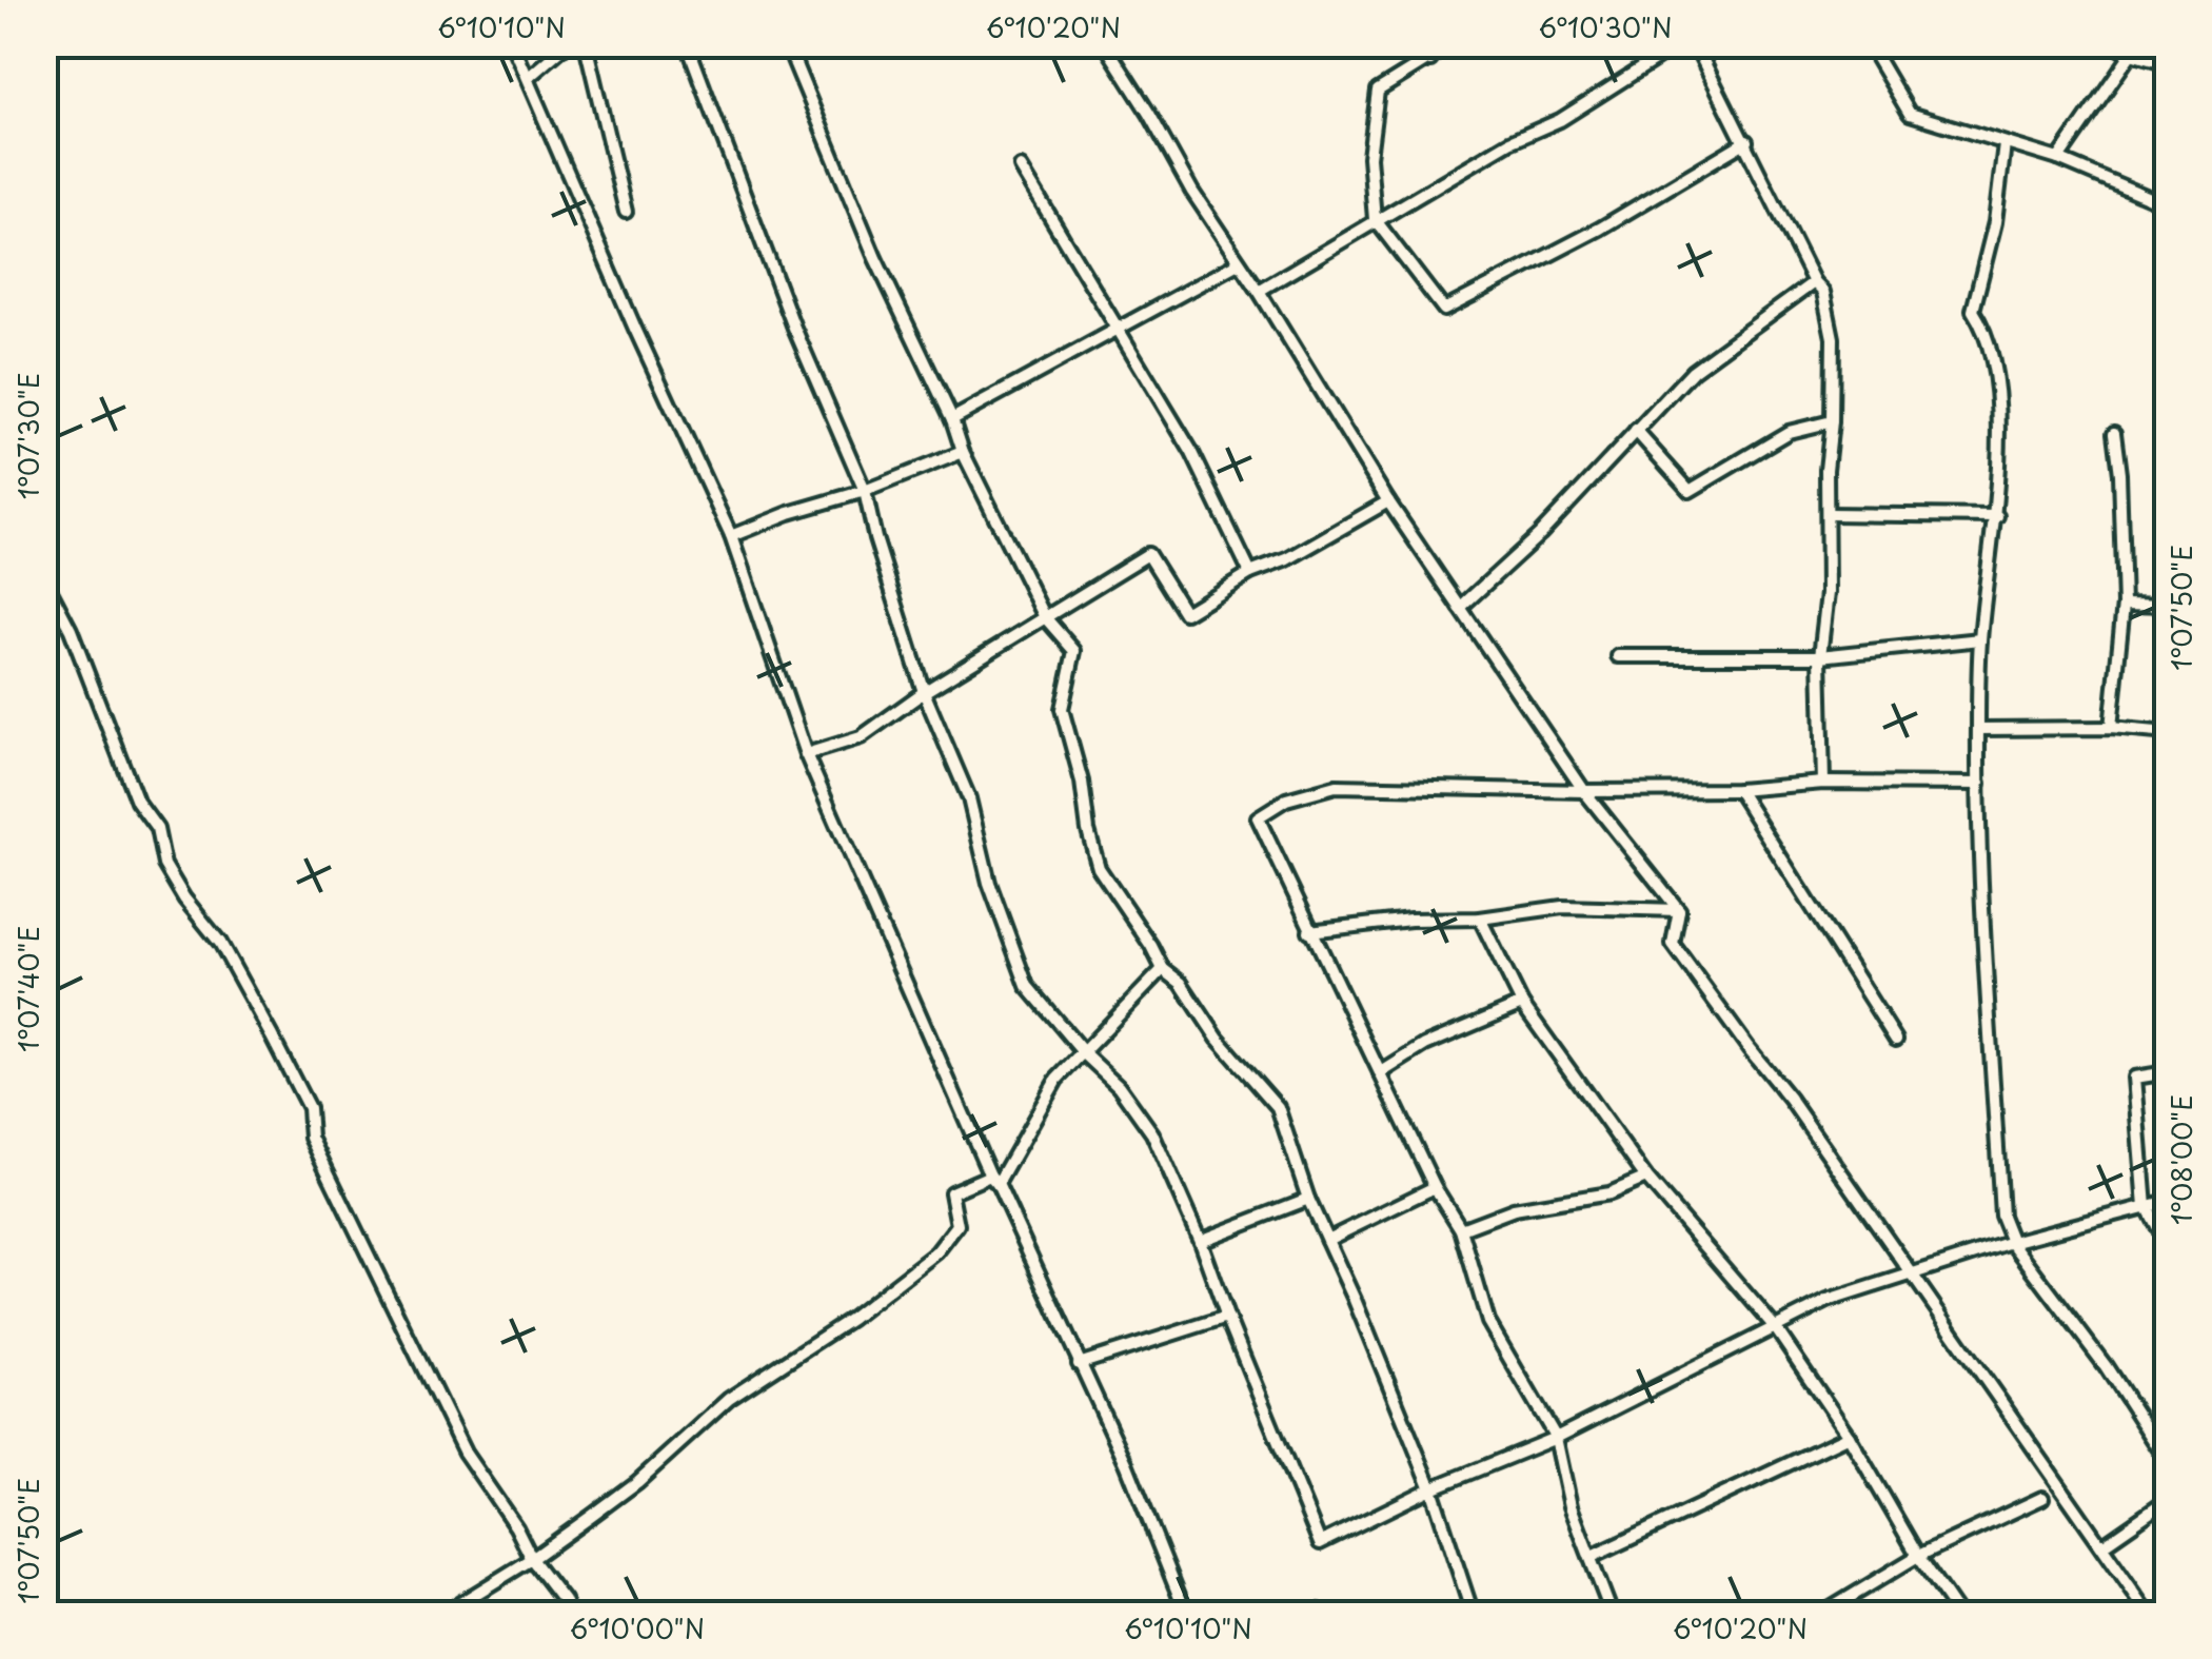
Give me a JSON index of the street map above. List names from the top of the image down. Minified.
{"coordinates":["6°10'10\"N","6°10'20\"N","6°10'30\"N","1°07'30\"E","1°07'50\"E","1°07'40\"E","1°08'00\"E","6°10'00\"N"]}
